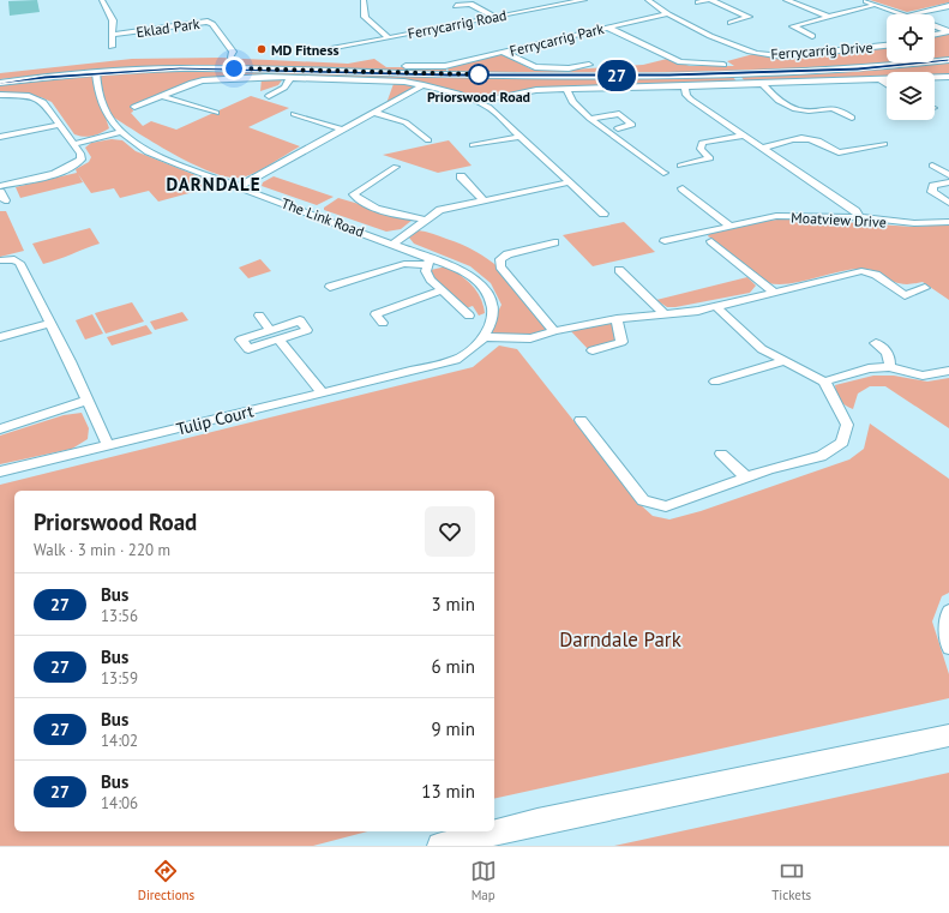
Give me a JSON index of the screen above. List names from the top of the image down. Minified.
{"streets":{"street":["Ferrycarrig Road","Eklad Park","Ferrycarrig Park","Ferrycarrig Drive","The Link Road","Moatview Drive","Tulip Court"]},"crossings":[["Ferrycarrig Park","Ferrycarrig Drive"],["The Link Road","Tulip Court"]],"districts":["DARNDALE"],"parks":["Darndale Park"],"places":["MD Fitness","Priorswood Road"],"lines":["bus line 27"],"page":{"on_map":"27","heading":["Priorswood Road","Walk · 3 min · 220 m"],"list":[{"mark":"27","name":"Bus","note":"13:56","value":"3 min"},{"mark":"27","name":"Bus","note":"13:59","value":"6 min"},{"mark":"27","name":"Bus","note":"14:02","value":"9 min"},{"mark":"27","name":"Bus","note":"14:06","value":"13 min"}],"tabs":["Directions","Map","Tickets"]}}
